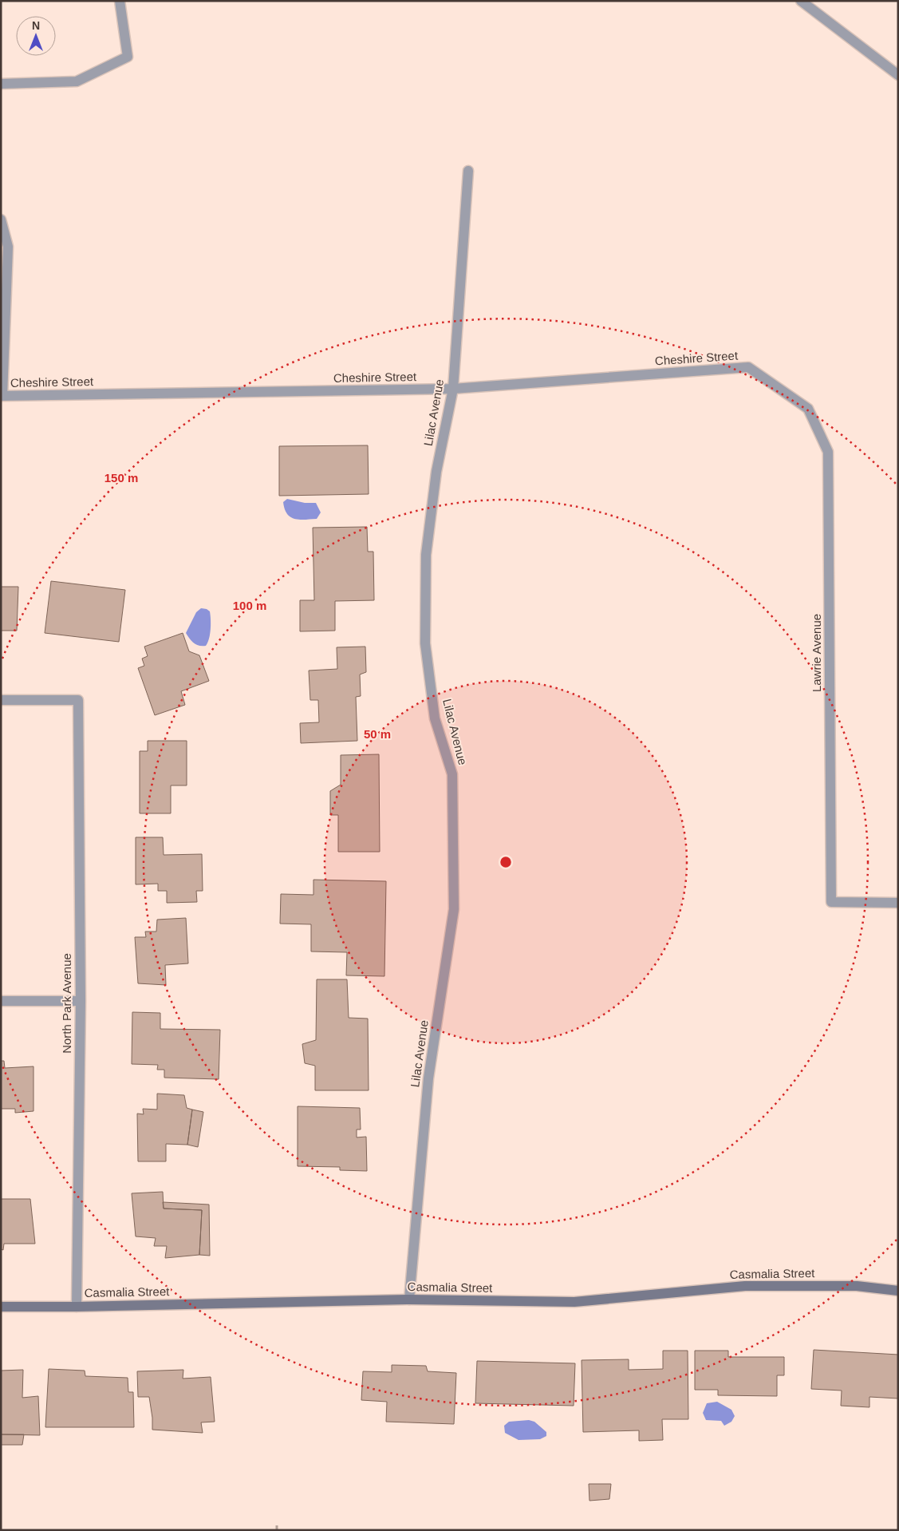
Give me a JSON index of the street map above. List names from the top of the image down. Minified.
{"streets":{"street":["Cheshire Street","Lilac Avenue","Lawrie Avenue","North Park Avenue","Casmalia Street"]},"crossings":[["Cheshire Street","Lilac Avenue"],["Cheshire Street","Lawrie Avenue"],["Lilac Avenue","Casmalia Street"],["North Park Avenue","Casmalia Street"]],"north":"top","rings":["150 m","100 m","50 m"]}
